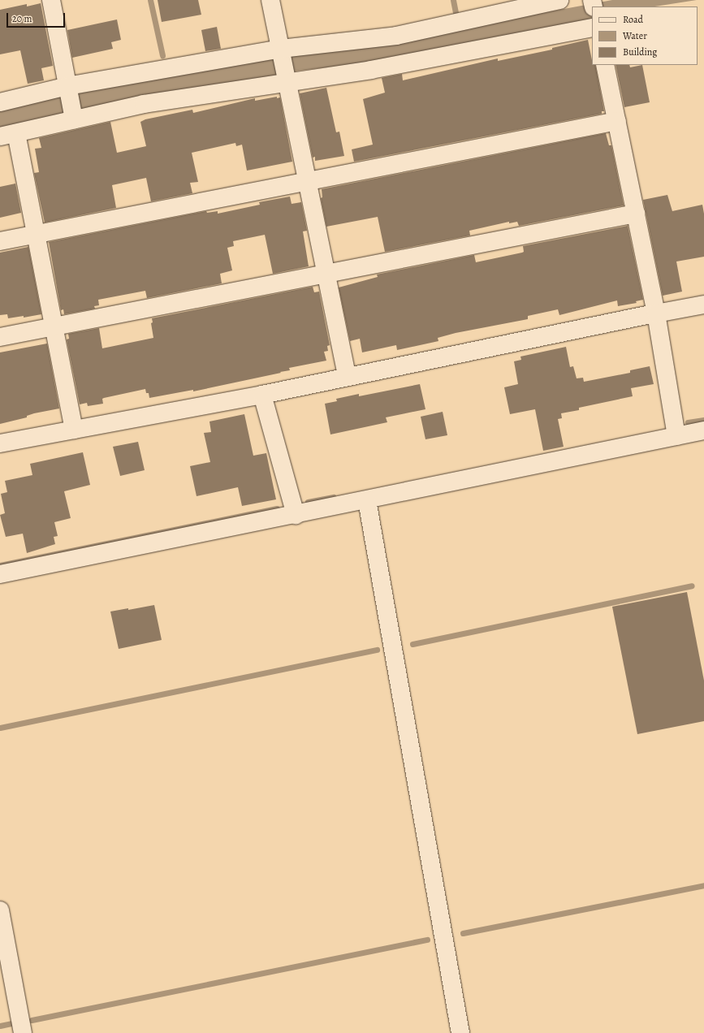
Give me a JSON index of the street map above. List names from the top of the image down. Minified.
{"legend":["Road","Water","Building"],"scale_bar":"20 m"}
